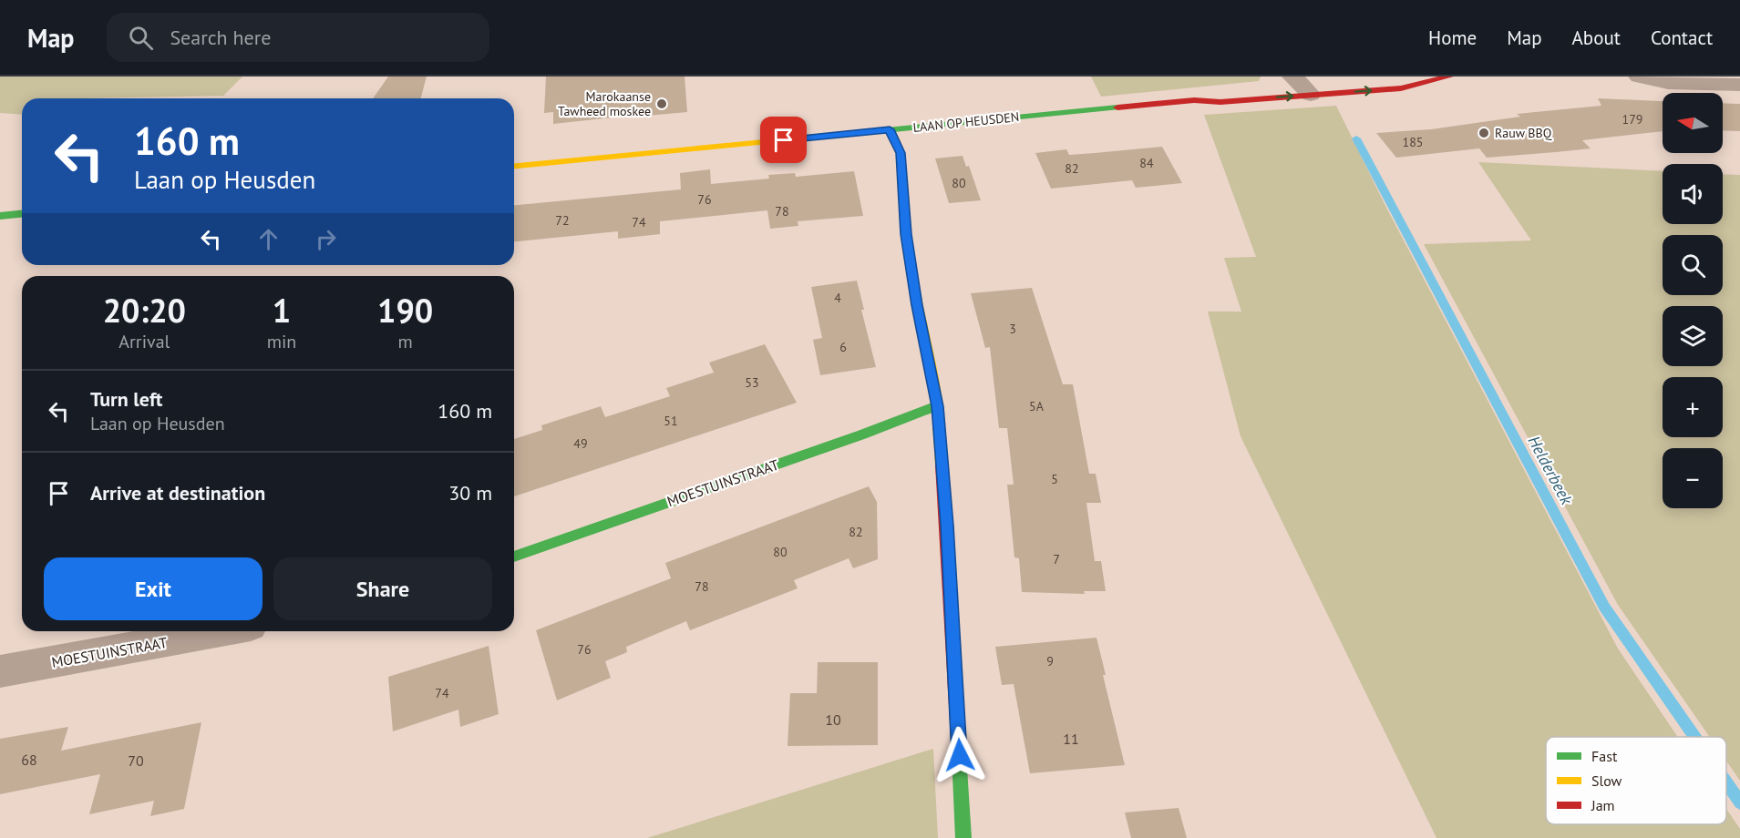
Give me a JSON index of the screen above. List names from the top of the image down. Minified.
{"streets":{"street":["LAAN OP HEUSDEN","MOESTUINSTRAAT"]},"water":["Helderbeek"],"places":["Marokaanse Tawheed moskee","Rauw BBQ"],"house_numbers":["179","185","84","82","80","76","78","72","74","4","3","6","53","5A","51","49","5","82","80","7","78","76","9","74","10","11","68","70"],"legend":["Fast","Slow","Jam"],"north":"left","page":{"header":"Map","search":"Search here","nav":["Home","Map","About","Contact"],"map_buttons":["+","−"],"turn":["160 m","Laan op Heusden"],"eta":["20:20","Arrival","1","min","190","m"],"list":[{"name":"Turn left","note":"Laan op Heusden","value":"160 m"},{"name":"Arrive at destination","value":"30 m"}],"buttons":["Exit","Share"]}}
